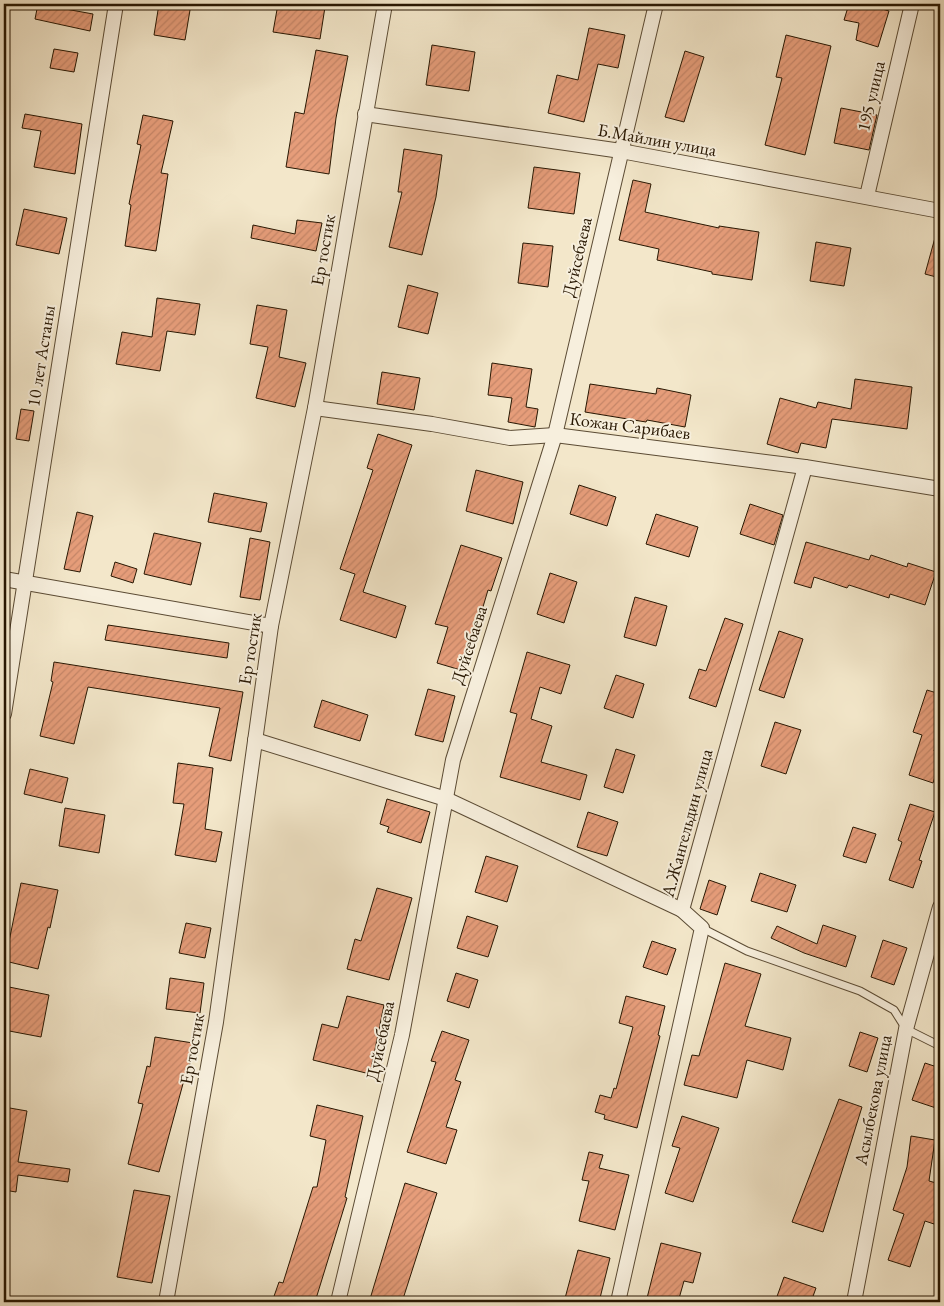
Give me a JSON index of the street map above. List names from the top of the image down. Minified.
{"streets":{"street":["195 улица","Б.Майлин улица","Ер тостик","Дуйсебаева","10 лет Астаны","Кожан Сарибаев","А.Жангельдин улица","Асылбекова улица"]},"crossings":[["195 улица","Б.Майлин улица"],["Б.Майлин улица","Ер тостик"],["Б.Майлин улица","Дуйсебаева"],["Ер тостик","Кожан Сарибаев"],["Дуйсебаева","Кожан Сарибаев"],["Кожан Сарибаев","А.Жангельдин улица"]]}
